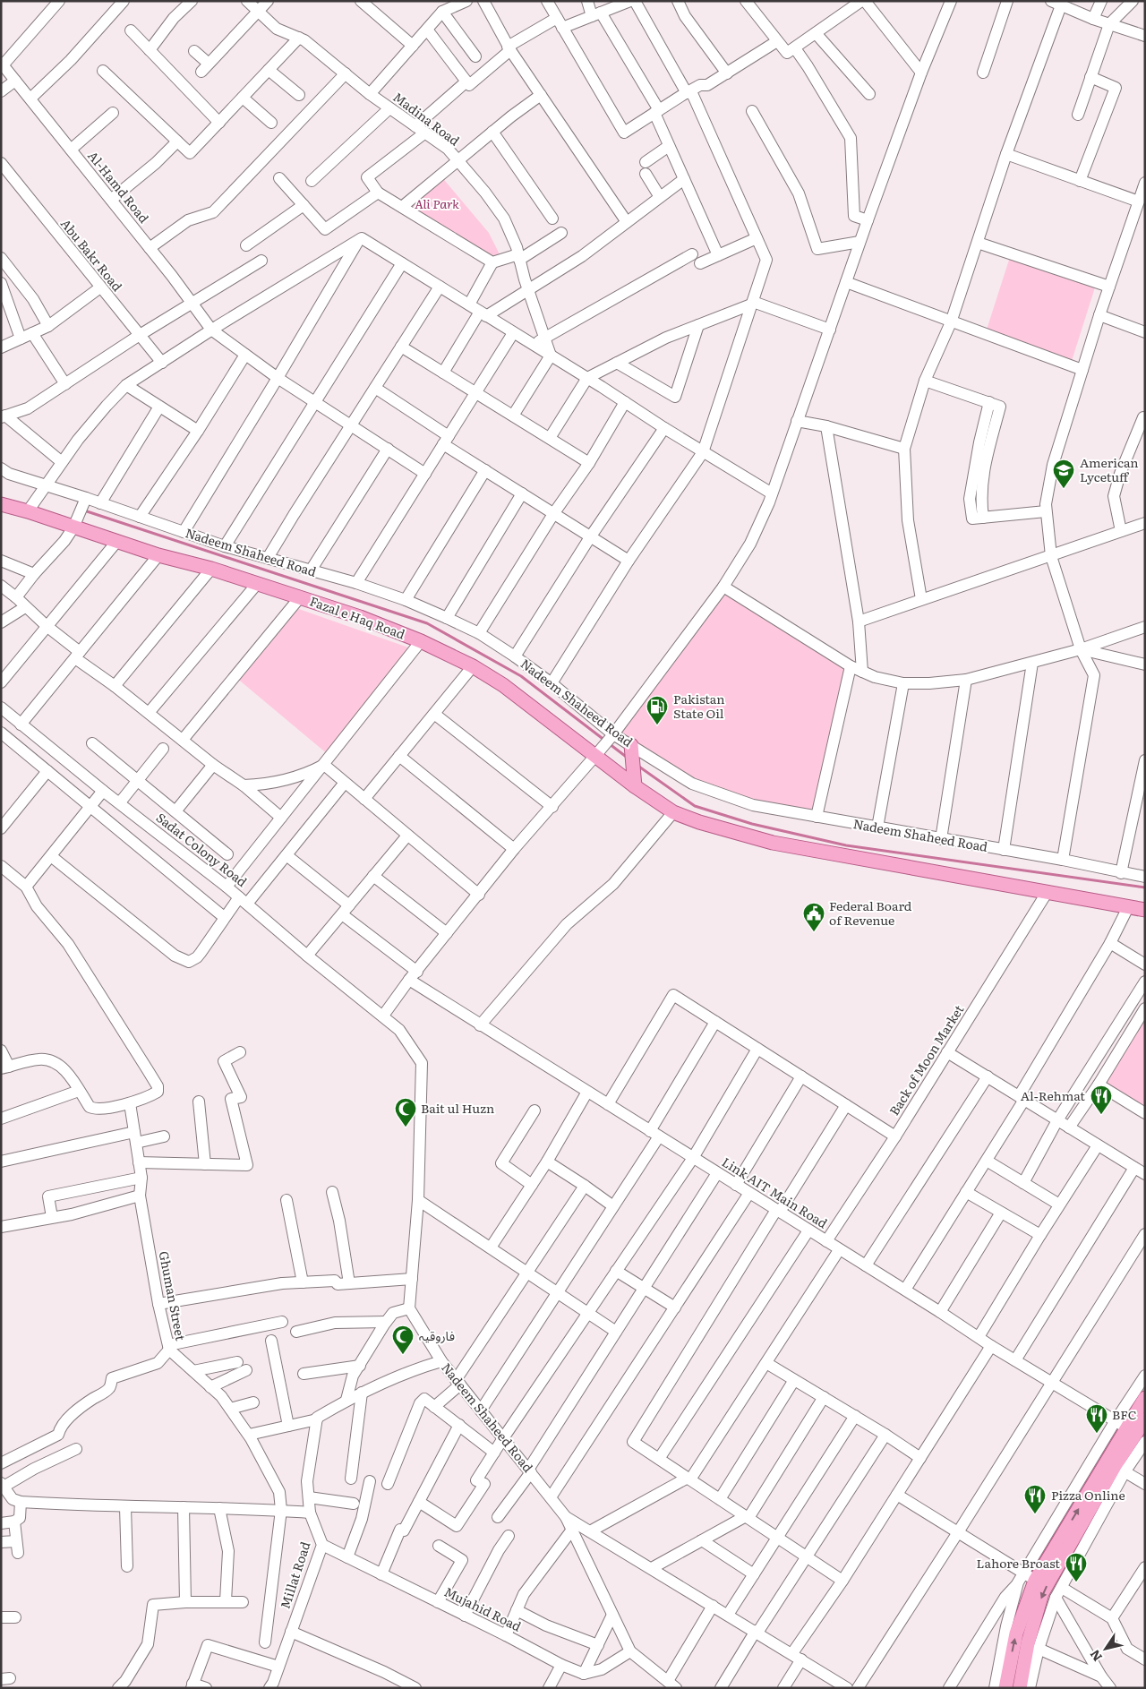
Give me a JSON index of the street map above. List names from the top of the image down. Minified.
{"streets":{"main road":["Fazal e Haq Road"],"street":["Madina Road","Al-Hamd Road","Abu Bakr Road","Nadeem Shaheed Road","Sadat Colony Road","Back of Moon Market","Link AIT Main Road","Ghuman Street","Millat Road","Mujahid Road"]},"crossings":[["Back of Moon Market","Link AIT Main Road"],["Millat Road","Mujahid Road"]],"parks":["Ali Park"],"places":{"school or university":["American Lycetuff"],"fuel station":["Pakistan State Oil"],"public building":["Federal Board of Revenue"],"restaurant":["Al-Rehmat","BFC","Pizza Online","Lahore Broast"],"mosque":["Bait ul Huzn","فاروقیہ"]},"north":"bottom left"}
